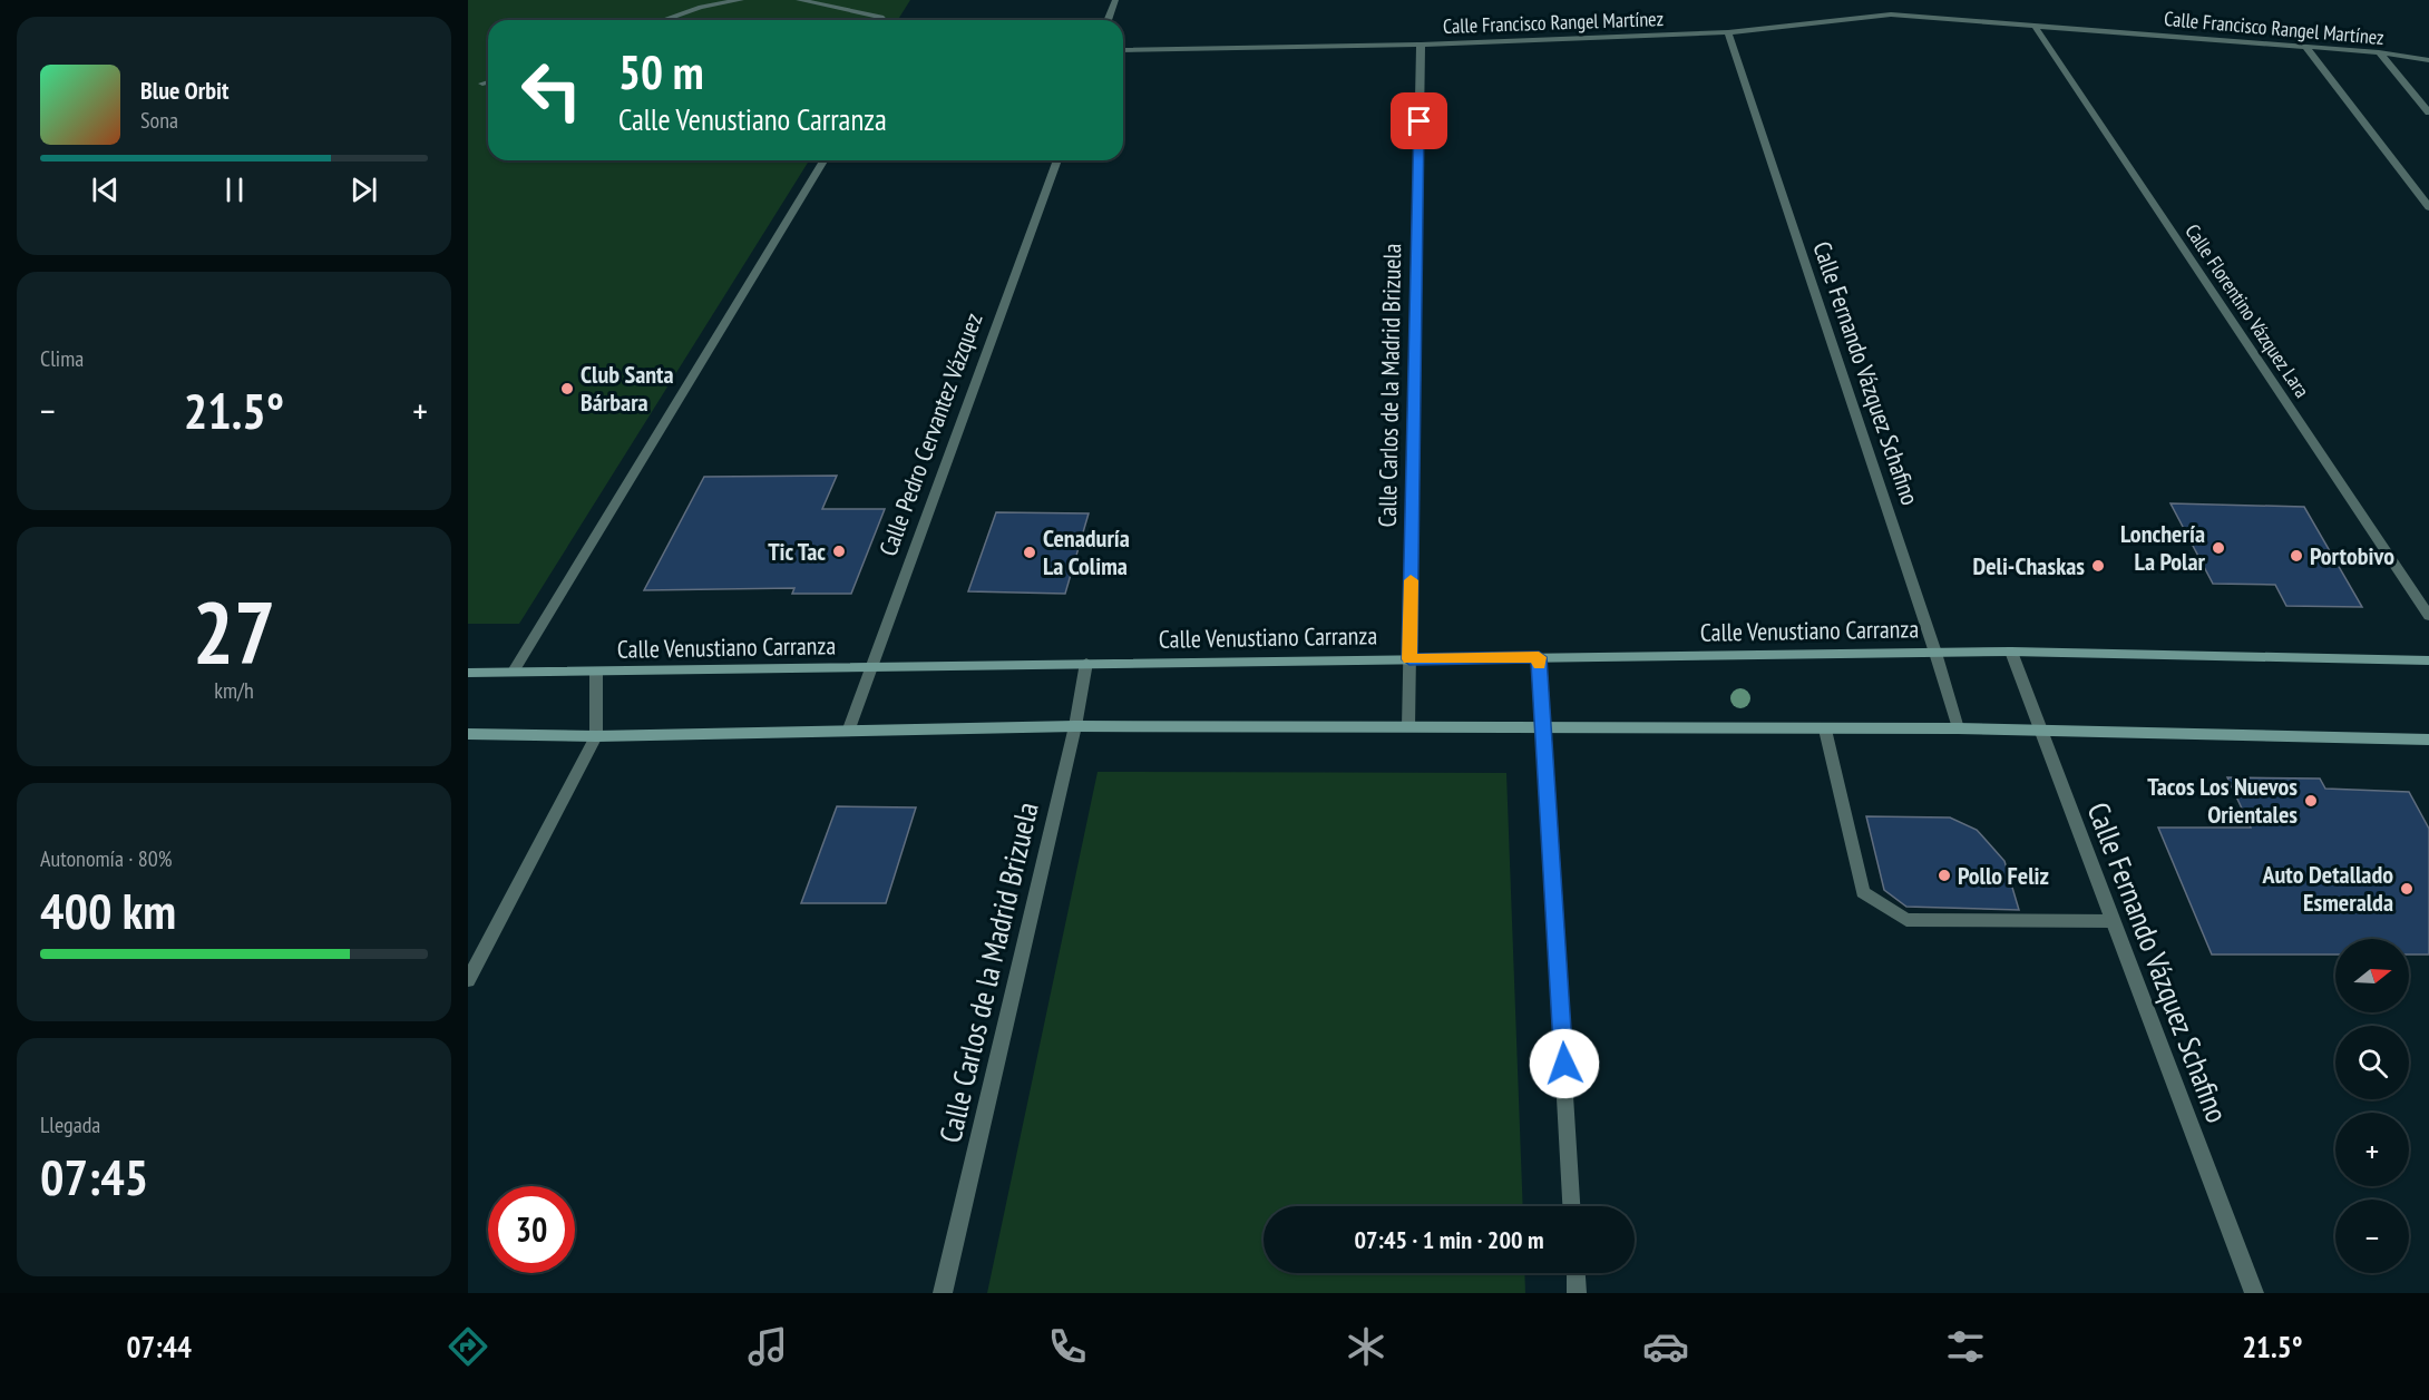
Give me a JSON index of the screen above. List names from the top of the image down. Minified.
{"streets":{"street":["Calle Francisco Rangel Martínez","Calle Florentino Vázquez Lara","Calle Fernando Vázquez Schafino","Calle Carlos de la Madrid Brizuela","Calle Pedro Cervantez Vázquez","Calle Venustiano Carranza"]},"crossings":[["Calle Francisco Rangel Martínez","Calle Florentino Vázquez Lara"],["Calle Francisco Rangel Martínez","Calle Fernando Vázquez Schafino"],["Calle Francisco Rangel Martínez","Calle Carlos de la Madrid Brizuela"],["Calle Fernando Vázquez Schafino","Calle Venustiano Carranza"],["Calle Carlos de la Madrid Brizuela","Calle Venustiano Carranza"],["Calle Pedro Cervantez Vázquez","Calle Venustiano Carranza"]],"places":["Club Santa Bárbara","Lonchería La Polar","Tic Tac","Cenaduría La Colima","Portobivo","Deli-Chaskas","Tacos Los Nuevos Orientales","Pollo Feliz","Auto Detallado Esmeralda"],"north":"right","page":{"turn":["50 m","Calle Venustiano Carranza"],"song":["Blue Orbit","Sona"],"tile":["Clima",["27","km/h"],["Autonomía · 80%","400 km"],["Llegada","07:45"]],"heat":["−","21.5°","+"],"map_buttons":["+","−"],"limit":"30","trip":"07:45 · 1 min · 200 m","tabs":["07:44","21.5°"]}}
